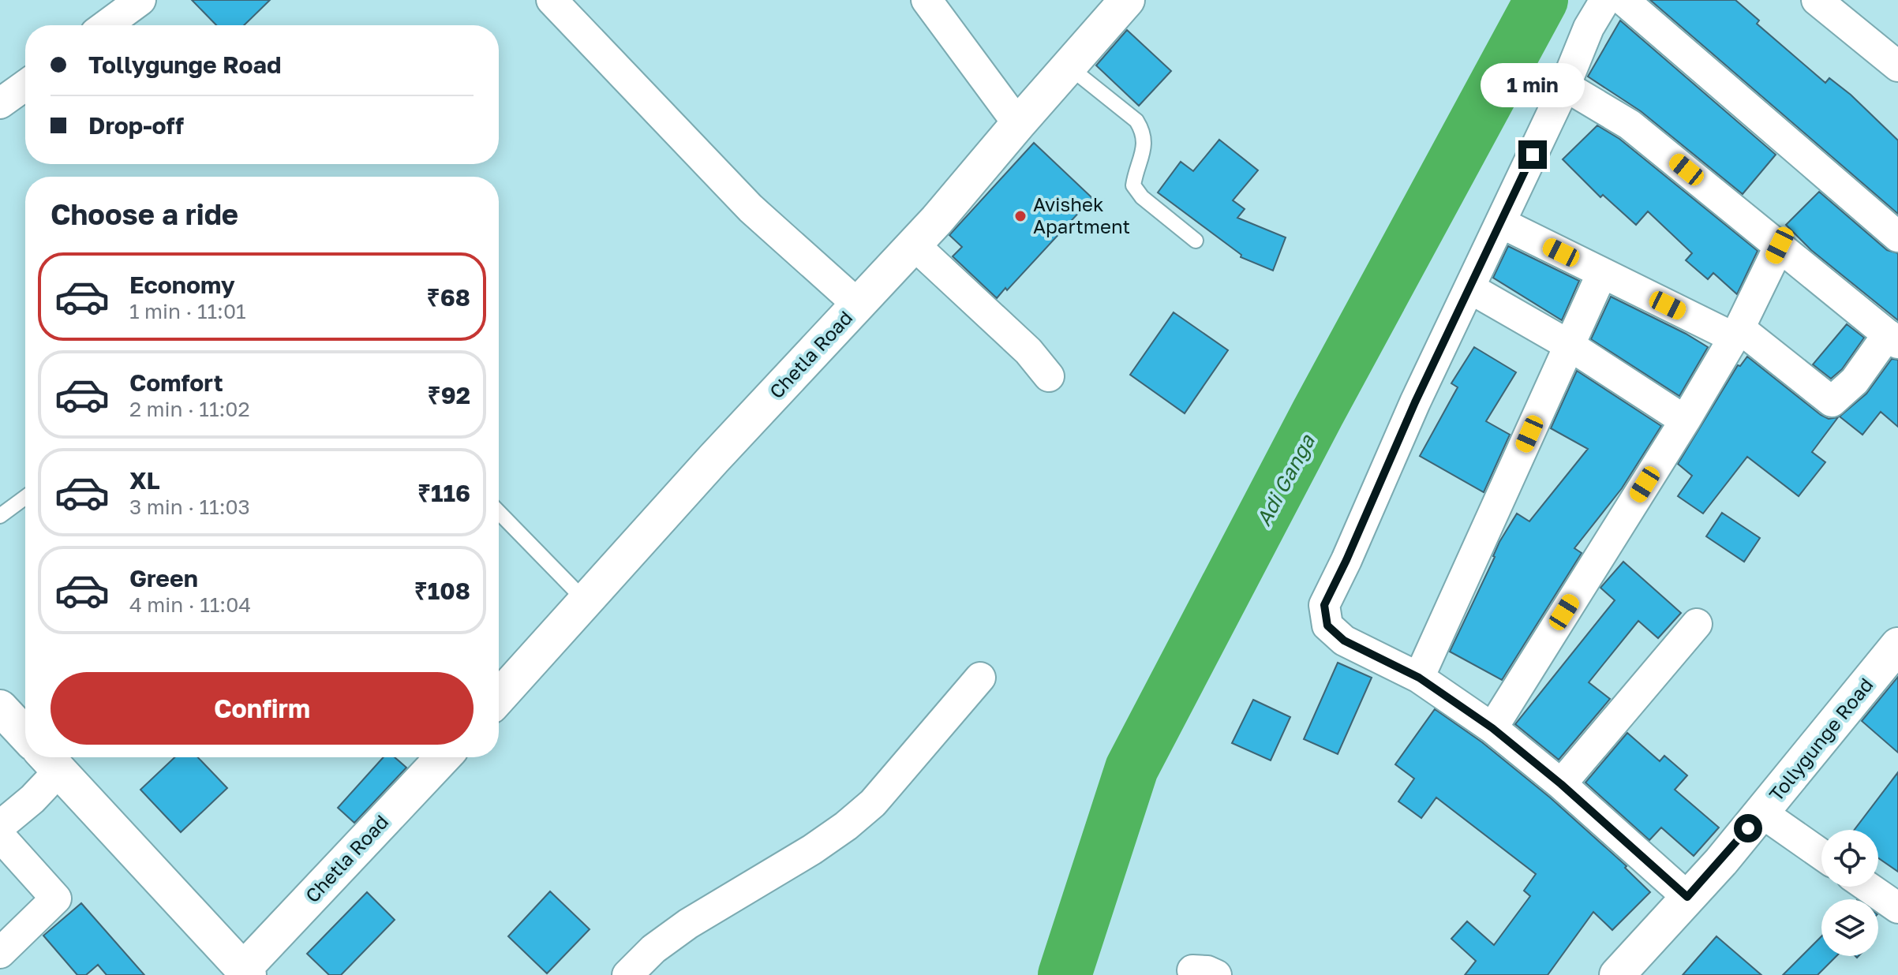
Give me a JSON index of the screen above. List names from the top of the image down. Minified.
{"streets":{"main road":["Chetla Road","Tollygunge Road"]},"water":["Adi Ganga"],"places":["Avishek Apartment"],"page":{"banner":["Tollygunge Road","Drop-off"],"bubble":"1 min","heading":"Choose a ride","list":[{"name":"Economy","note":"1 min · 11:01","value":"₹68"},{"name":"Comfort","note":"2 min · 11:02","value":"₹92"},{"name":"XL","note":"3 min · 11:03","value":"₹116"},{"name":"Green","note":"4 min · 11:04","value":"₹108"}],"buttons":"Confirm"}}
